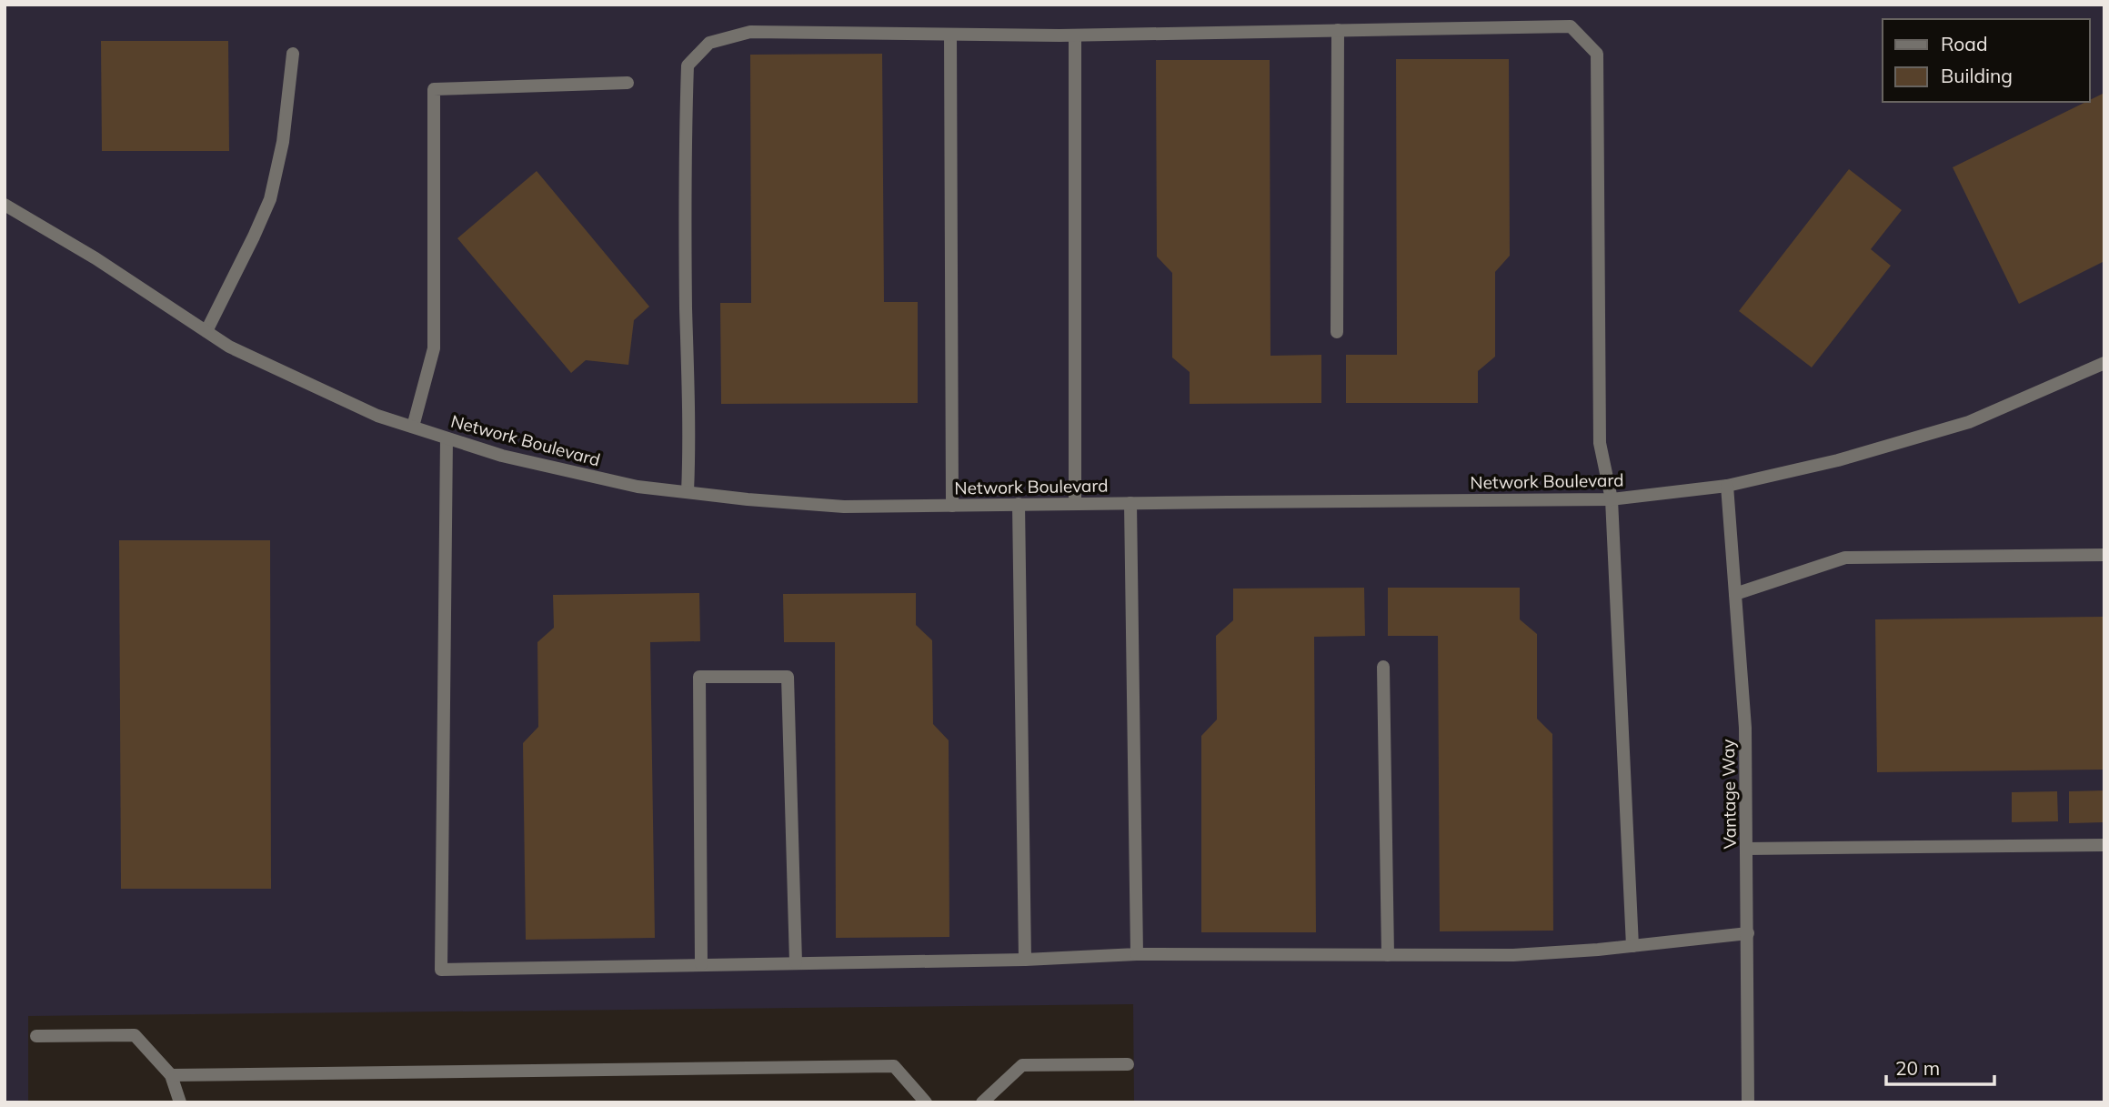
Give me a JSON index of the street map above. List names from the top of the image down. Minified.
{"streets":{"street":["Network Boulevard","Vantage Way"]},"crossings":[["Network Boulevard","Vantage Way"]],"legend":["Road","Building"],"scale_bar":"20 m"}
